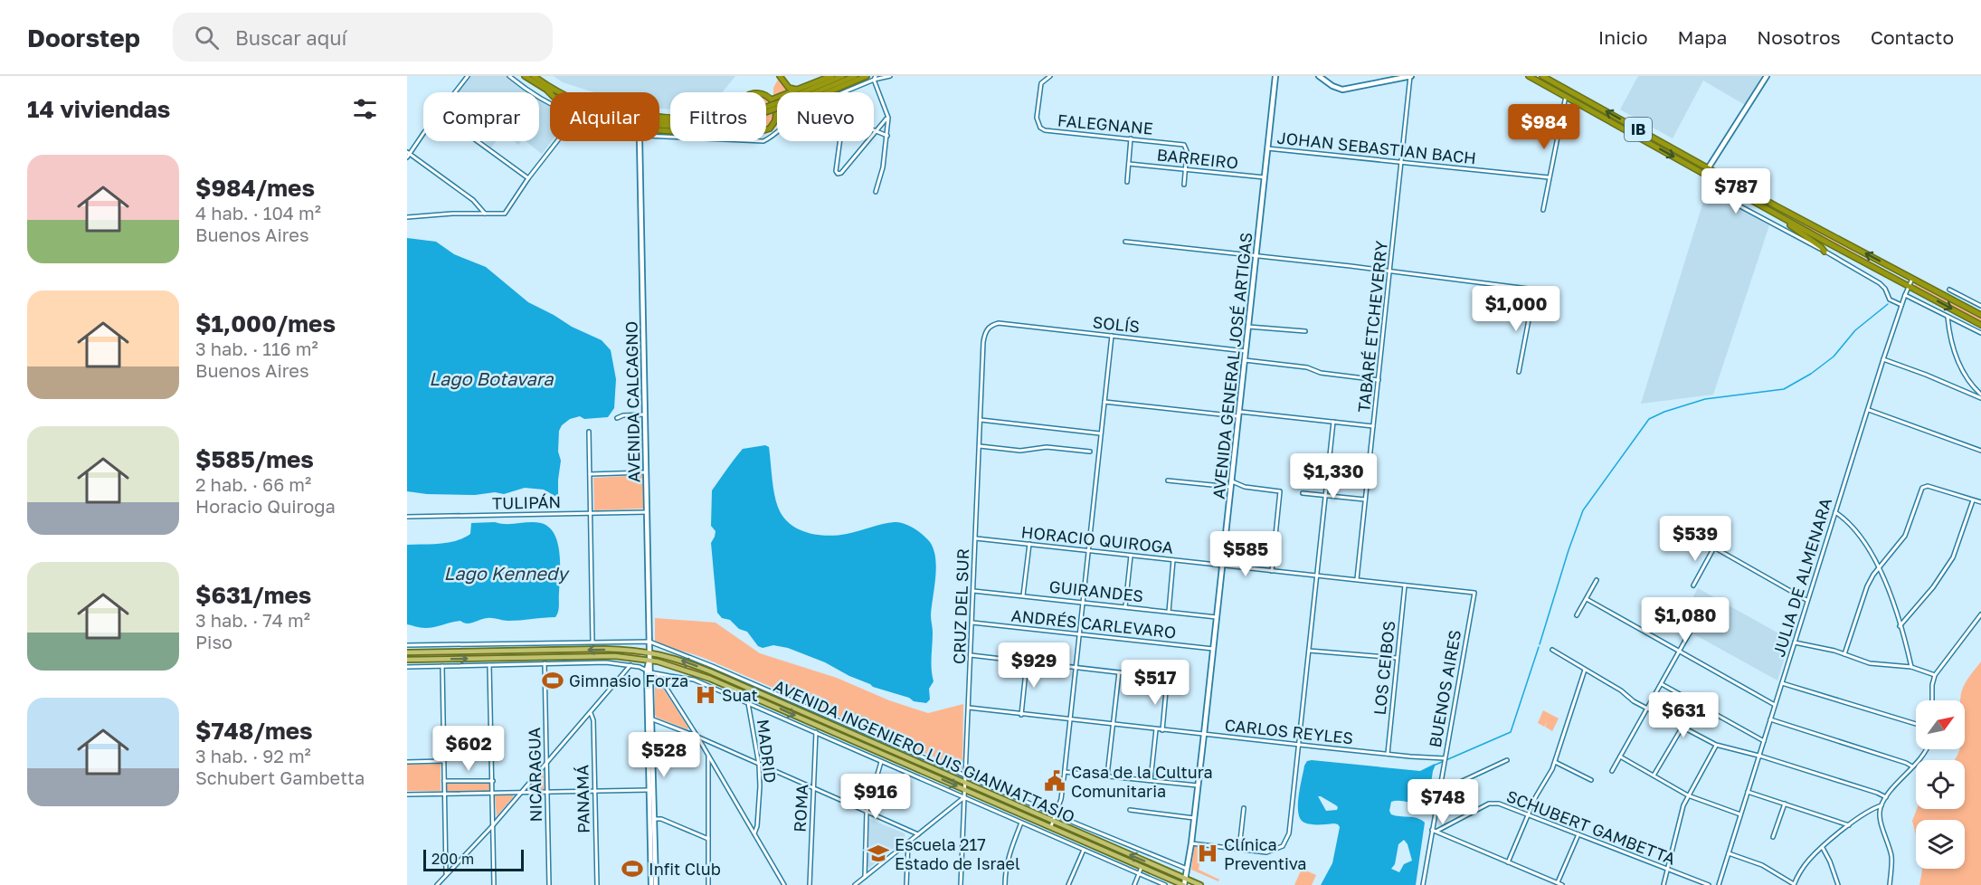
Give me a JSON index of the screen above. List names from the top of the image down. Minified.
{"streets":{"highway":["IB"],"main road":["AVENIDA INGENIERO LUIS GIANNATTASIO"],"street":["FALEGNANE","JOHAN SEBASTIAN BACH","BARREIRO","SOLÍS","TABARÉ ETCHEVERRY","AVENIDA GENERAL JOSÉ ARTIGAS","AVENIDA CALCAGNO","TULIPÁN","HORACIO QUIROGA","JULIA DE ALMENARA","GUIRANDES","CRUZ DEL SUR","ANDRÉS CARLEVARO","LOS CEIBOS","BUENOS AIRES","CARLOS REYLES","MADRID","NICARAGUA","PANAMÁ","ROMA","SCHUBERT GAMBETTA"]},"crossings":[["FALEGNANE","BARREIRO"],["IB","JULIA DE ALMENARA"],["JOHAN SEBASTIAN BACH","TABARÉ ETCHEVERRY"],["JOHAN SEBASTIAN BACH","AVENIDA GENERAL JOSÉ ARTIGAS"],["BARREIRO","AVENIDA GENERAL JOSÉ ARTIGAS"],["SOLÍS","AVENIDA GENERAL JOSÉ ARTIGAS"],["SOLÍS","CRUZ DEL SUR"],["TABARÉ ETCHEVERRY","HORACIO QUIROGA"],["AVENIDA GENERAL JOSÉ ARTIGAS","HORACIO QUIROGA"],["AVENIDA GENERAL JOSÉ ARTIGAS","GUIRANDES"],["AVENIDA GENERAL JOSÉ ARTIGAS","ANDRÉS CARLEVARO"],["AVENIDA GENERAL JOSÉ ARTIGAS","CARLOS REYLES"],["AVENIDA GENERAL JOSÉ ARTIGAS","AVENIDA INGENIERO LUIS GIANNATTASIO"],["AVENIDA CALCAGNO","TULIPÁN"],["AVENIDA CALCAGNO","AVENIDA INGENIERO LUIS GIANNATTASIO"],["HORACIO QUIROGA","CRUZ DEL SUR"],["HORACIO QUIROGA","LOS CEIBOS"],["HORACIO QUIROGA","BUENOS AIRES"],["GUIRANDES","CRUZ DEL SUR"],["CRUZ DEL SUR","ANDRÉS CARLEVARO"],["CRUZ DEL SUR","CARLOS REYLES"],["CRUZ DEL SUR","AVENIDA INGENIERO LUIS GIANNATTASIO"],["LOS CEIBOS","CARLOS REYLES"],["BUENOS AIRES","CARLOS REYLES"],["MADRID","AVENIDA INGENIERO LUIS GIANNATTASIO"],["AVENIDA INGENIERO LUIS GIANNATTASIO","NICARAGUA"],["AVENIDA INGENIERO LUIS GIANNATTASIO","ROMA"]],"water":["Lago Botavara","Lago Kennedy"],"places":{"sports":["Gimnasio Forza","Infit Club"],"hospital":["Suat","Clínica Preventiva"],"public building":["Casa de la Cultura Comunitaria"],"school or university":["Escuela 217 Estado de Israel"]},"scale_bar":"200 m","north":"top right","page":{"header":"Doorstep","search":"Buscar aquí","nav":["Inicio","Mapa","Nosotros","Contacto"],"heading":"14 viviendas","chip":["Comprar","Alquilar","Filtros","Nuevo"],"price":["$984","$787","$1,000","$1,330","$539","$585","$1,080","$929","$517","$631","$602","$528","$916","$748"],"list":[{"name":"$984/mes","note":"4 hab. · 104 m² · Buenos Aires"},{"name":"$1,000/mes","note":"3 hab. · 116 m² · Buenos Aires"},{"name":"$585/mes","note":"2 hab. · 66 m² · Horacio Quiroga"},{"name":"$631/mes","note":"3 hab. · 74 m² · Piso"},{"name":"$748/mes","note":"3 hab. · 92 m² · Schubert Gambetta"}],"scale":"200 m"}}
